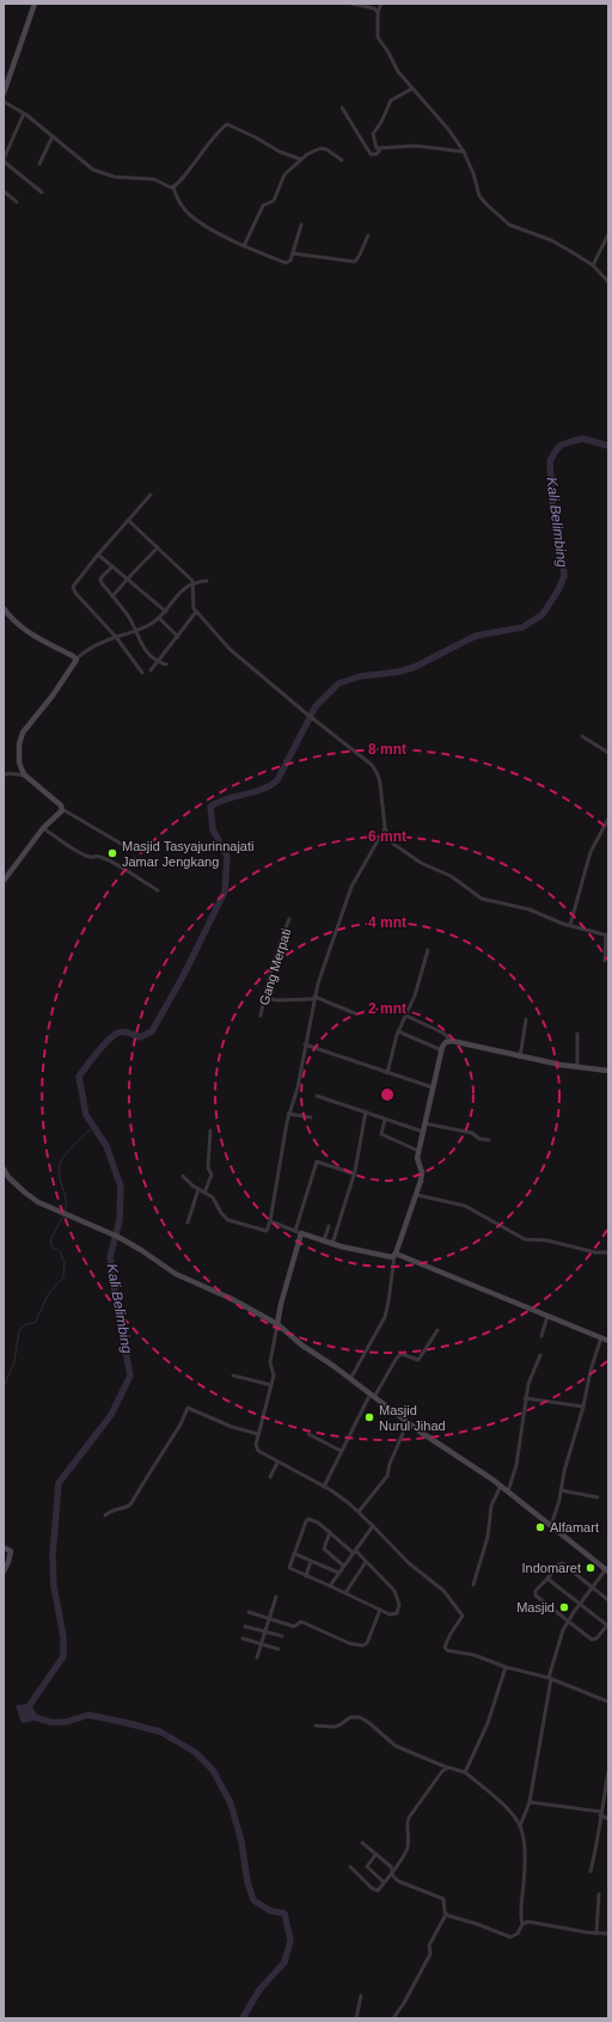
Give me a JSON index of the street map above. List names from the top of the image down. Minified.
{"streets":{"street":["Gang Merpati"]},"water":["Kali Belimbing"],"places":["Masjid Tasyajurinnajati Jamar Jengkang","Masjid Nurul Jihad","Alfamart","Indomaret","Masjid"],"rings":["8 mnt","6 mnt","4 mnt","2 mnt"]}
